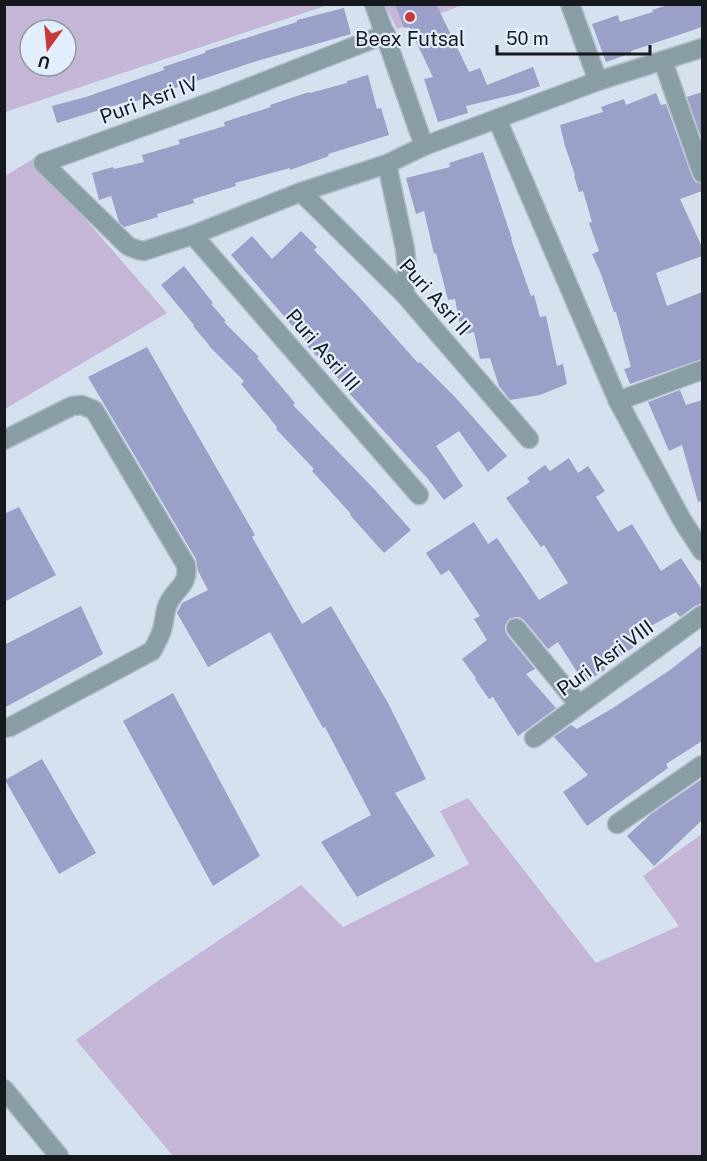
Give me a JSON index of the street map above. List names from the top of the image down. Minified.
{"streets":{"street":["Puri Asri IV","Puri Asri II","Puri Asri III","Puri Asri VIII"]},"crossings":[["Puri Asri IV","Puri Asri III"]],"places":["Beex Futsal"],"scale_bar":"50 m","north":"bottom"}
